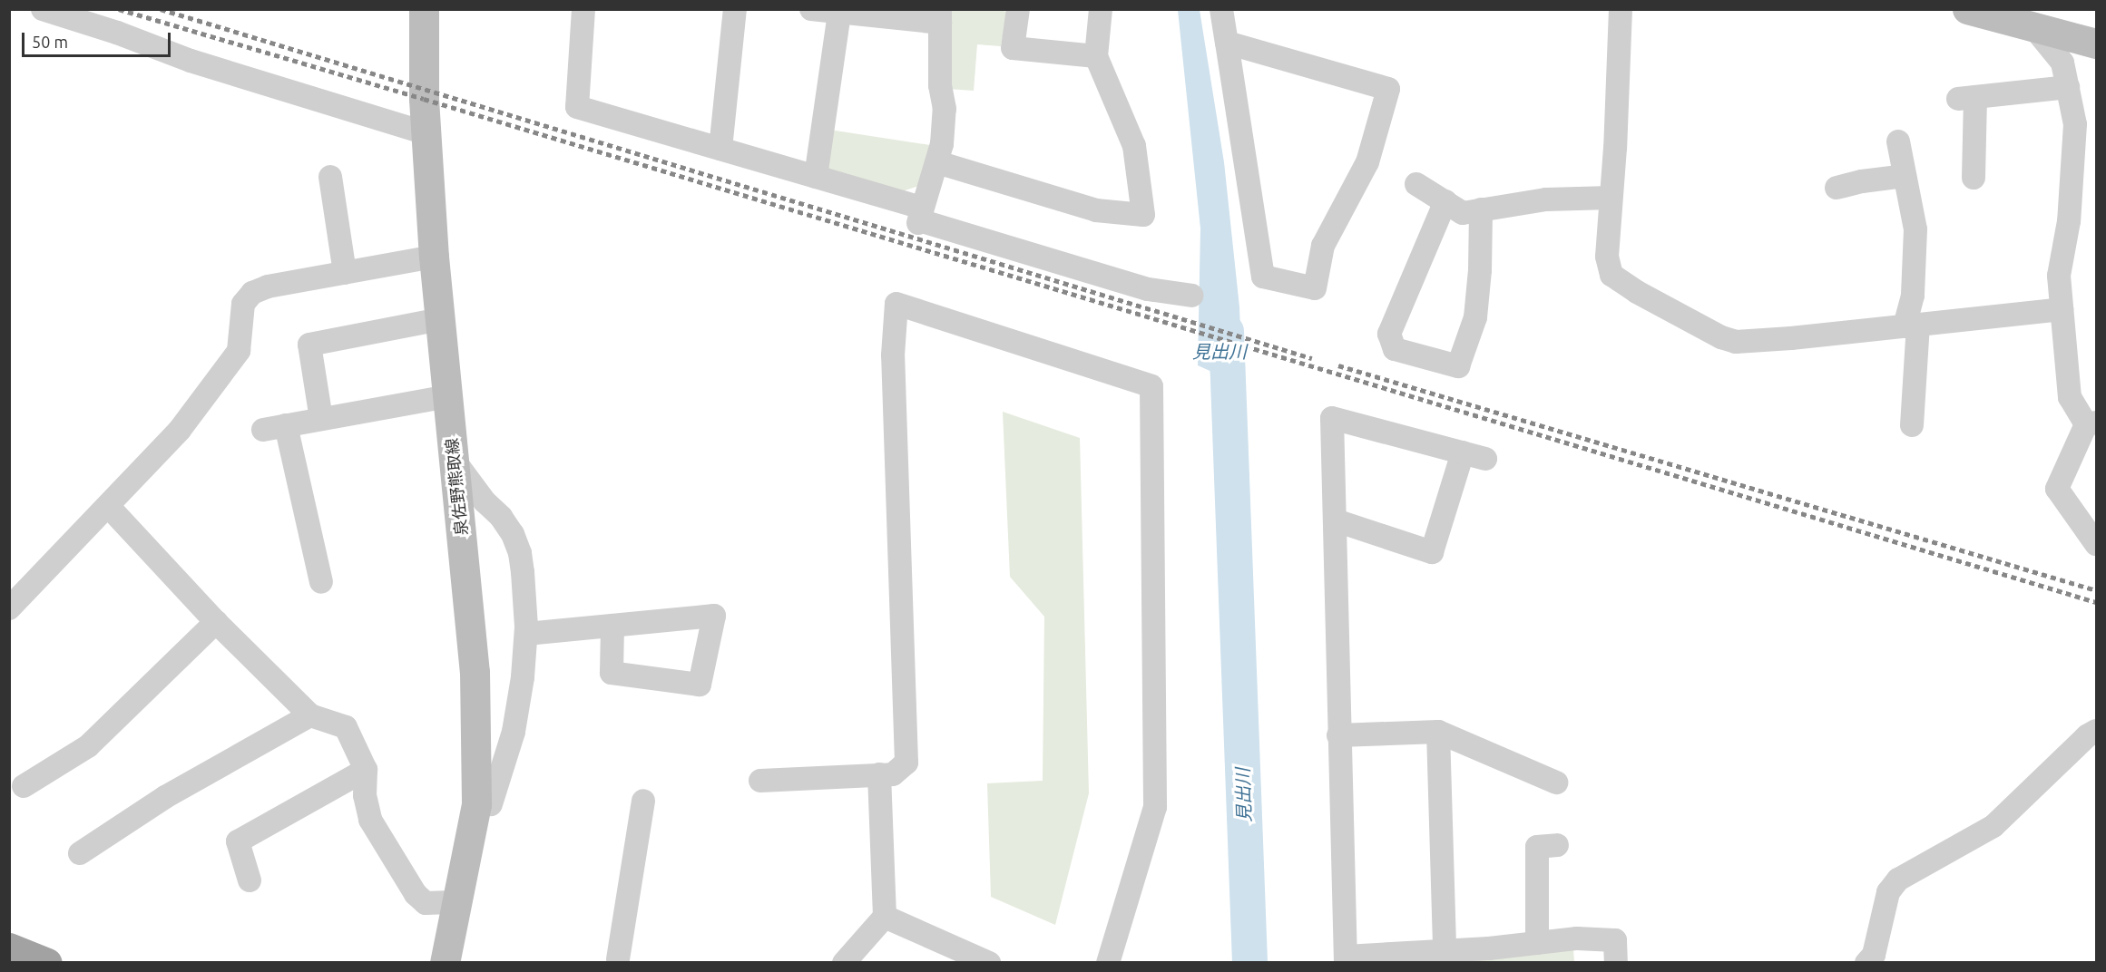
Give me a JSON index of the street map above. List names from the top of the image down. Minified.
{"streets":{"main road":["泉佐野熊取線"]},"water":["見出川"],"scale_bar":"50 m"}
